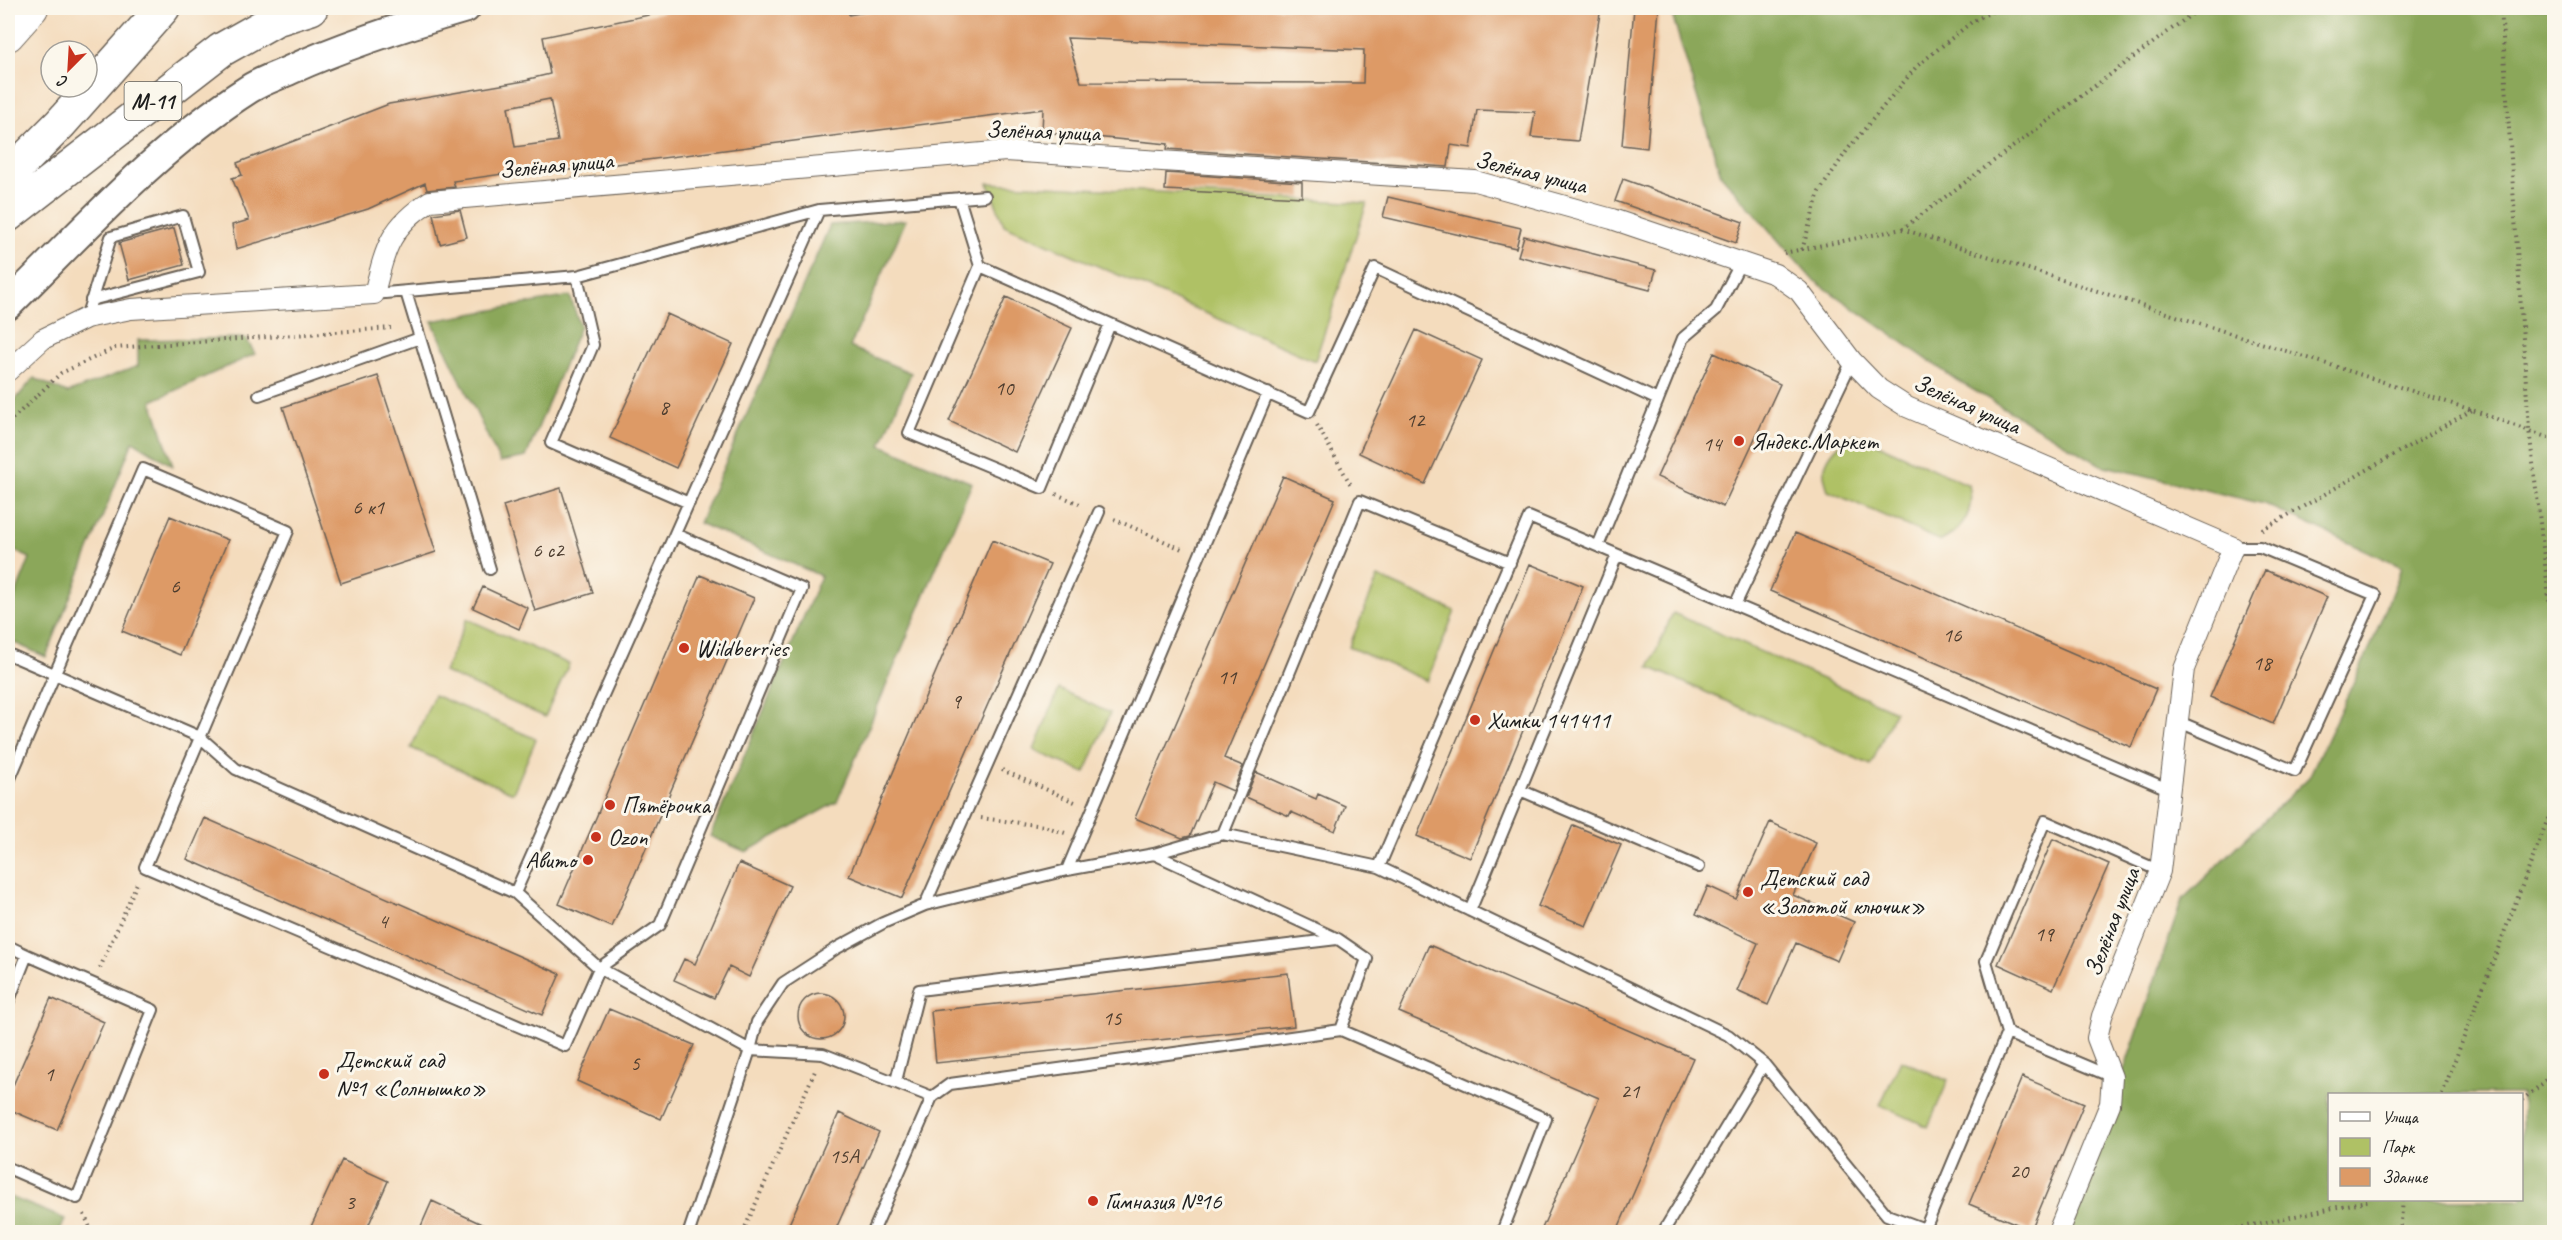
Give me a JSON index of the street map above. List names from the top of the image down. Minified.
{"streets":{"highway":["М-11"],"street":["Зелёная улица"]},"places":["Яндекс.Маркет","Wildberries","Химки 141411","Пятёрочка","Ozon","Авито","Детский сад «Золотой ключик»","Детский сад №1 «Солнышко»","Гимназия №16"],"house_numbers":["10","8","12","14","6 к1","6 с2","6","16","18","11","9","4","19","15","5","1","21","15А","20","3"],"legend":["Улица","Парк","Здание"],"north":"bottom left"}
